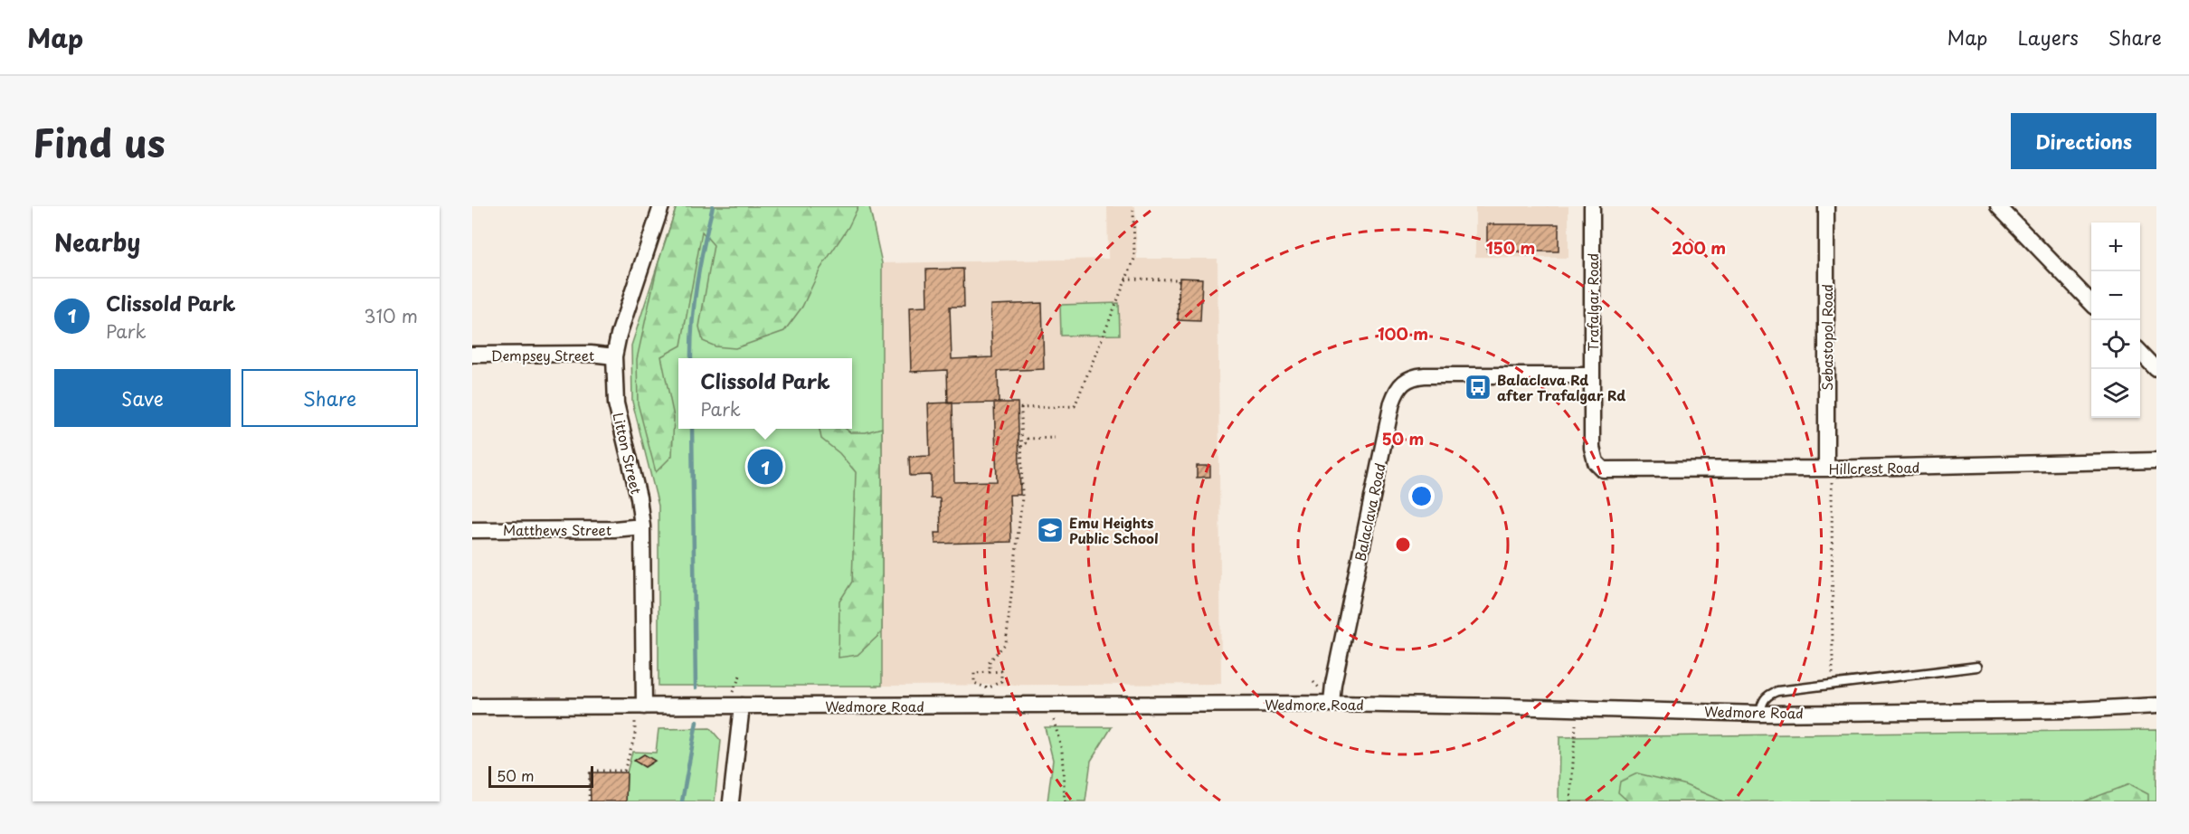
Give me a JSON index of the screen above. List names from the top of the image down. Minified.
{"streets":{"street":["Trafalgar Road","Sebastopol Road","Dempsey Street","Litton Street","Hillcrest Road","Balaclava Road","Matthews Street","Wedmore Road"]},"crossings":[["Trafalgar Road","Hillcrest Road"],["Trafalgar Road","Balaclava Road"],["Sebastopol Road","Hillcrest Road"],["Dempsey Street","Litton Street"],["Litton Street","Matthews Street"],["Litton Street","Wedmore Road"],["Balaclava Road","Wedmore Road"]],"places":{"bus stop":["Balaclava Rd after Trafalgar Rd"],"school or university":["Emu Heights Public School"]},"scale_bar":"50 m","page":{"header":"Map","nav":["Map","Layers","Share"],"title":"Find us","buttons":["Directions",["Save","Share"]],"heading":"Nearby","map_buttons":["+","−"],"list":[{"mark":"1","name":"Clissold Park","note":"Park","value":"310 m"}],"popup":["Clissold Park","Park"],"pins":"1","scale":"50 m"},"rings":["200 m","150 m","100 m","50 m"]}
